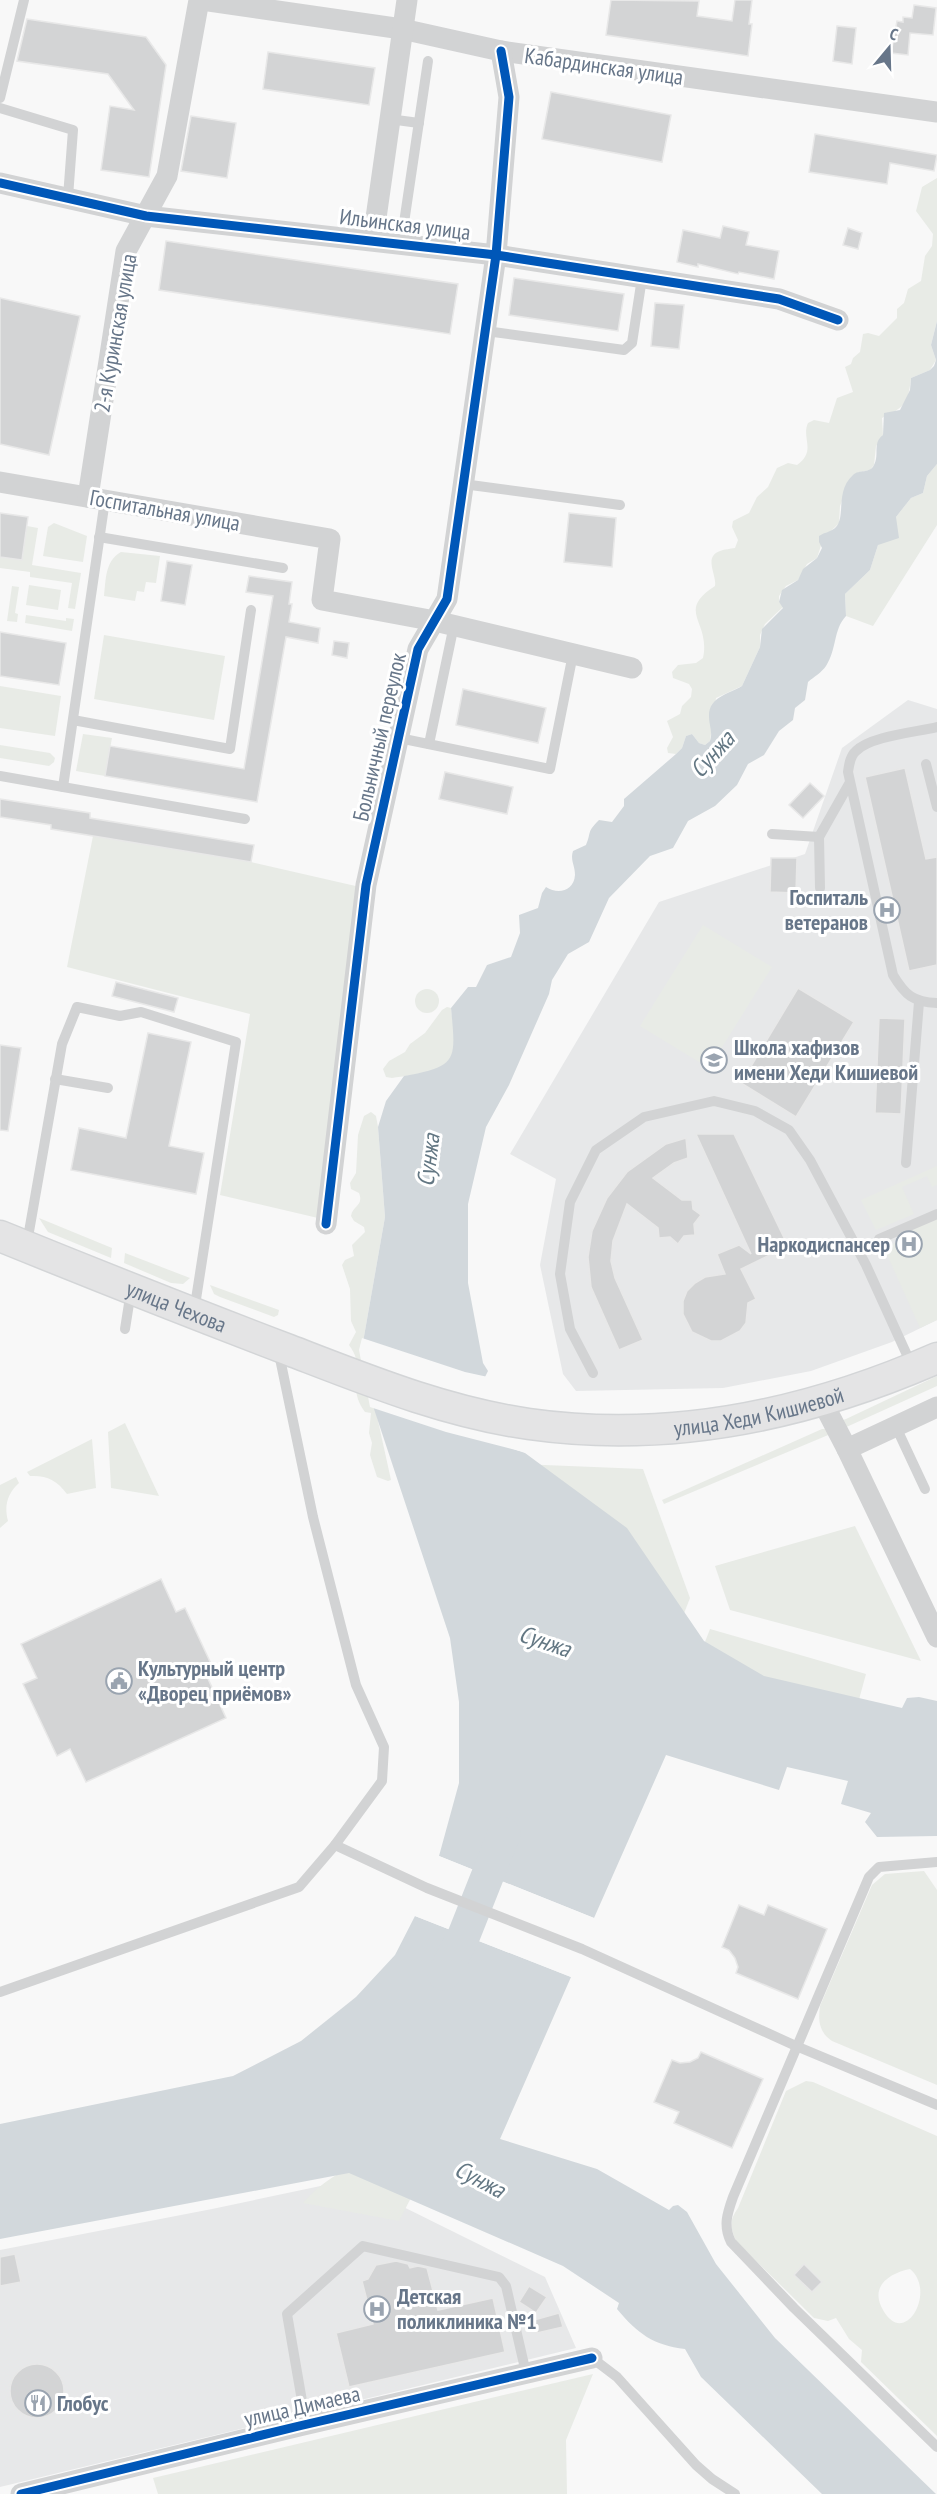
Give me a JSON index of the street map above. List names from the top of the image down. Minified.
{"streets":{"main road":["улица Чехова","улица Хеди Кишиевой"],"street":["Кабардинская улица","Ильинская улица","2-я Куринская улица","Госпитальная улица","Больничный переулок","улица Димаева"]},"crossings":[["Кабардинская улица","2-я Куринская улица"],["Кабардинская улица","Больничный переулок"],["Ильинская улица","2-я Куринская улица"],["Ильинская улица","Больничный переулок"],["2-я Куринская улица","Госпитальная улица"],["Госпитальная улица","Больничный переулок"],["улица Чехова","улица Хеди Кишиевой"]],"water":["Сунжа"],"places":{"hospital":["Госпиталь ветеранов","Наркодиспансер","Детская поликлиника №1"],"school or university":["Школа хафизов имени Хеди Кишиевой"],"public building":["Культурный центр «Дворец приёмов»"],"restaurant":["Глобус"]},"north":"top"}
